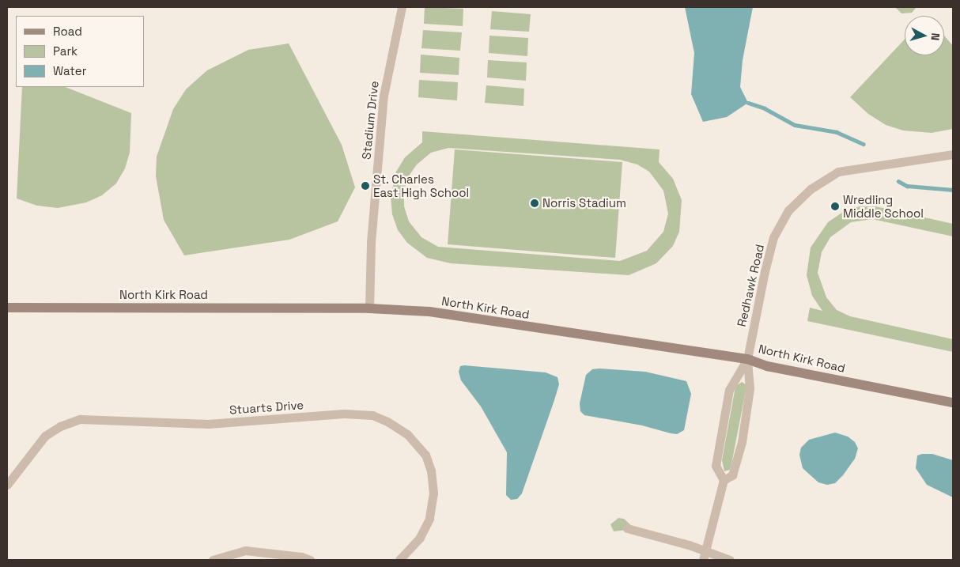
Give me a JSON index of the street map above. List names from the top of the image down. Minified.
{"streets":{"main road":["North Kirk Road"],"street":["Stadium Drive","Redhawk Road","Stuarts Drive"]},"crossings":[["Stadium Drive","North Kirk Road"],["Redhawk Road","North Kirk Road"]],"places":["St. Charles East High School","Norris Stadium","Wredling Middle School"],"legend":["Road","Park","Water"],"north":"right"}
